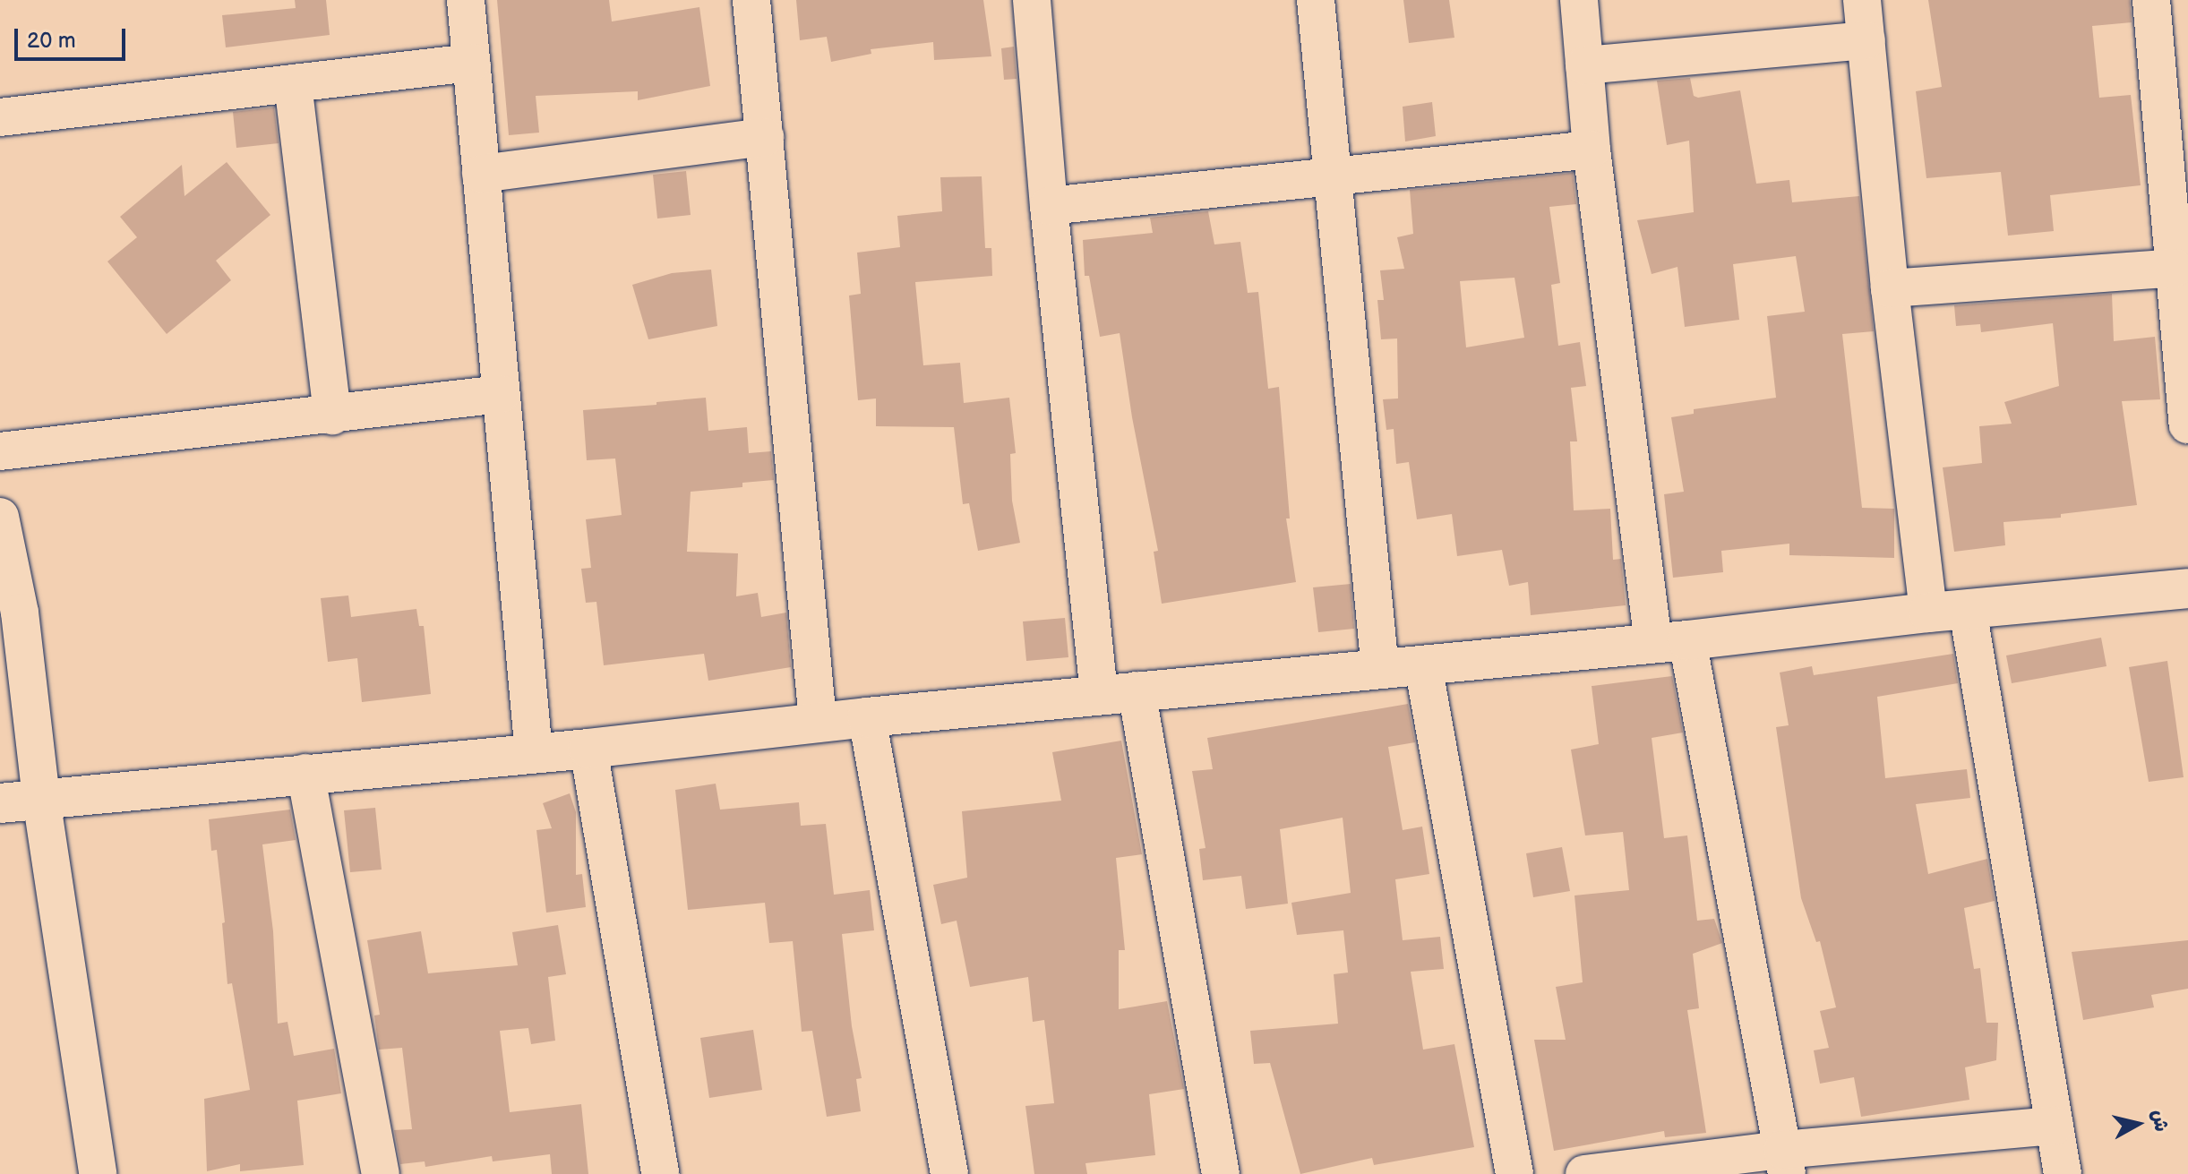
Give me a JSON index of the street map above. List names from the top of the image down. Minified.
{"scale_bar":"20 m","north":"right"}
